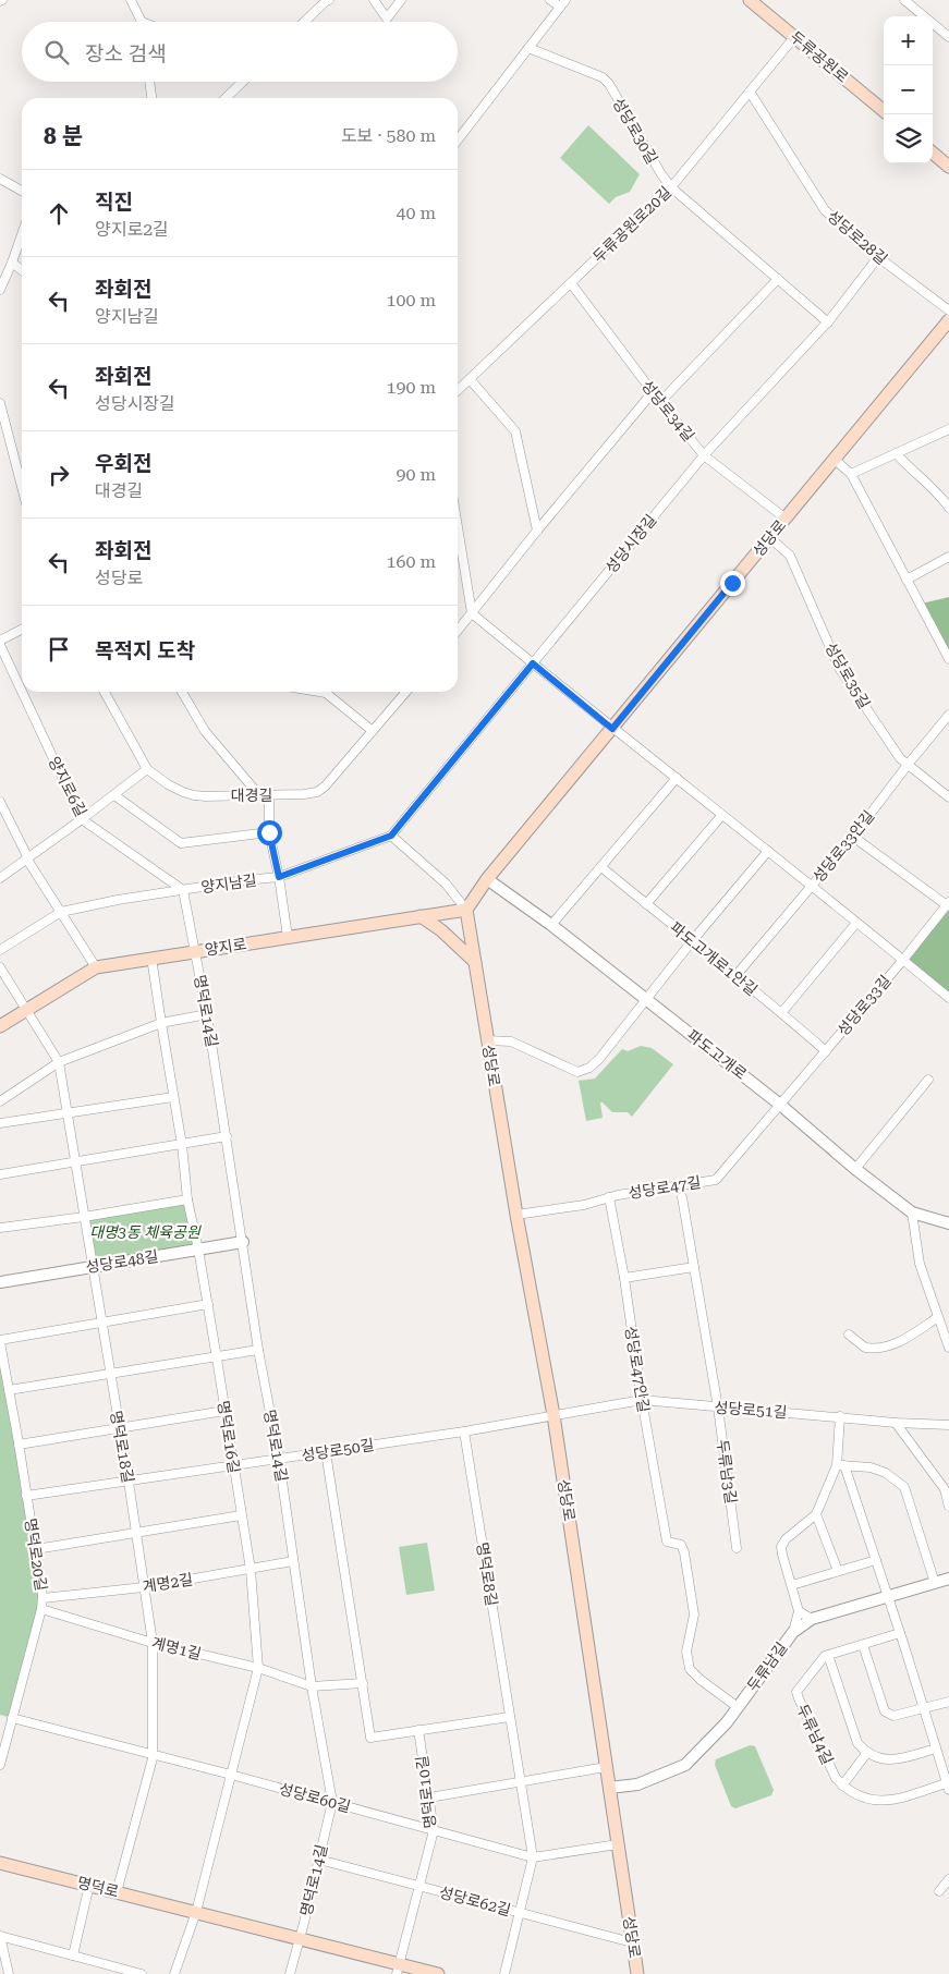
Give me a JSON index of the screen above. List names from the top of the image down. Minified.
{"streets":{"main road":["두류공원로","성당로","양지로","명덕로"],"street":["성당로30길","두류공원로20길","성당로28길","성당로34길","성당시장길","성당로35길","양지로6길","대경길","성당로33안길","양지남길","파도고개로1안길","성당로33길","명덕로14길","파도고개로","성당로47길","성당로48길","성당로47안길","성당로51길","명덕로16길","명덕로18길","성당로50길","두류남3길","명덕로20길","명덕로8길","계명2길","계명1길","두류남길","두류남4길","명덕로10길","성당로60길","성당로62길"]},"crossings":[["두류공원로","두류공원로20길"],["성당로30길","두류공원로20길"],["성당로30길","성당시장길"],["두류공원로20길","성당로28길"],["두류공원로20길","성당로34길"],["성당로28길","성당시장길"],["성당로34길","성당로"],["성당로34길","성당시장길"],["성당로","성당로35길"],["성당로","양지로"],["성당로","파도고개로"],["성당로","성당로47길"],["성당로","성당로51길"],["성당로","성당로50길"],["성당로","두류남길"],["성당로","성당로60길"],["성당로","성당로62길"],["성당시장길","양지남길"],["성당로35길","성당로33안길"],["양지로6길","양지남길"],["성당로33안길","파도고개로1안길"],["성당로33안길","성당로33길"],["양지로","명덕로14길"],["양지로","명덕로16길"],["양지로","명덕로18길"],["파도고개로1안길","성당로33길"],["성당로33길","파도고개로"],["성당로33길","성당로47길"],["명덕로14길","성당로48길"],["명덕로14길","성당로50길"],["명덕로14길","계명2길"],["명덕로14길","계명1길"],["명덕로14길","성당로60길"],["명덕로14길","명덕로"],["명덕로14길","성당로62길"],["파도고개로","성당로47길"],["성당로47길","성당로47안길"],["성당로48길","명덕로16길"],["성당로48길","명덕로18길"],["성당로47안길","성당로51길"],["성당로47안길","두류남길"],["성당로51길","성당로50길"],["성당로51길","두류남3길"],["명덕로16길","성당로50길"],["명덕로16길","계명2길"],["명덕로16길","계명1길"],["명덕로16길","성당로60길"],["명덕로16길","명덕로"],["명덕로18길","성당로50길"],["명덕로18길","계명2길"],["명덕로18길","계명1길"],["명덕로18길","성당로60길"],["명덕로18길","명덕로"],["성당로50길","명덕로20길"],["성당로50길","명덕로8길"],["명덕로20길","계명2길"],["명덕로20길","계명1길"],["명덕로20길","성당로60길"],["명덕로8길","성당로60길"],["명덕로8길","성당로62길"],["명덕로10길","성당로60길"],["명덕로10길","명덕로"],["명덕로10길","성당로62길"]],"parks":["대명3동 체육공원"],"page":{"map_buttons":["+","−"],"search":"장소 검색","heading":["8 분","도보 · 580 m"],"list":[["직진","양지로2길","40 m"],["좌회전","양지남길","100 m"],["좌회전","성당시장길","190 m"],["우회전","대경길","90 m"],["좌회전","성당로","160 m"],"목적지 도착"]}}
